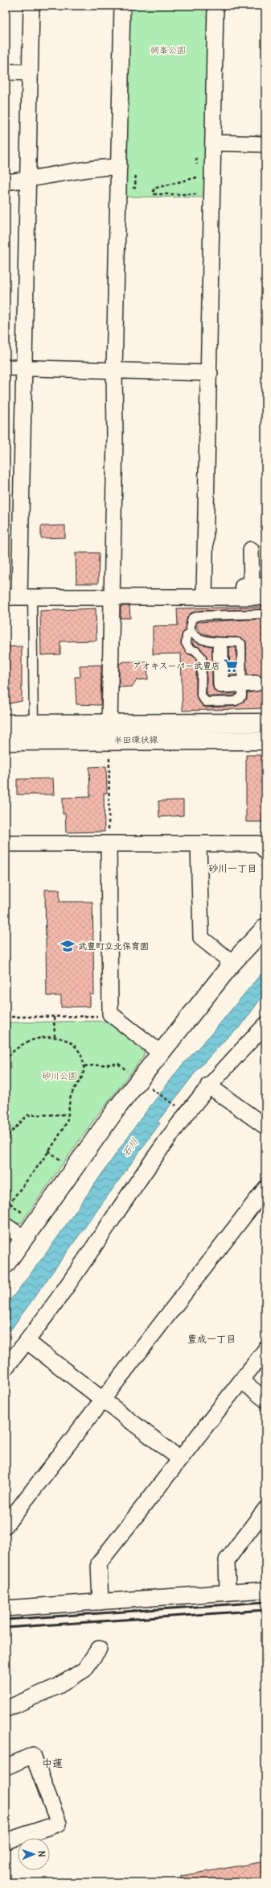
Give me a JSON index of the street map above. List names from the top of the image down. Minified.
{"streets":{"main road":["半田環状線"]},"districts":["砂川一丁目","豊成一丁目","中蓮"],"water":["石川"],"parks":["祠峯公園","砂川公園"],"places":{"supermarket":["アオキスーパー武豊店"],"school or university":["武豊町立北保育園"]},"north":"right"}
